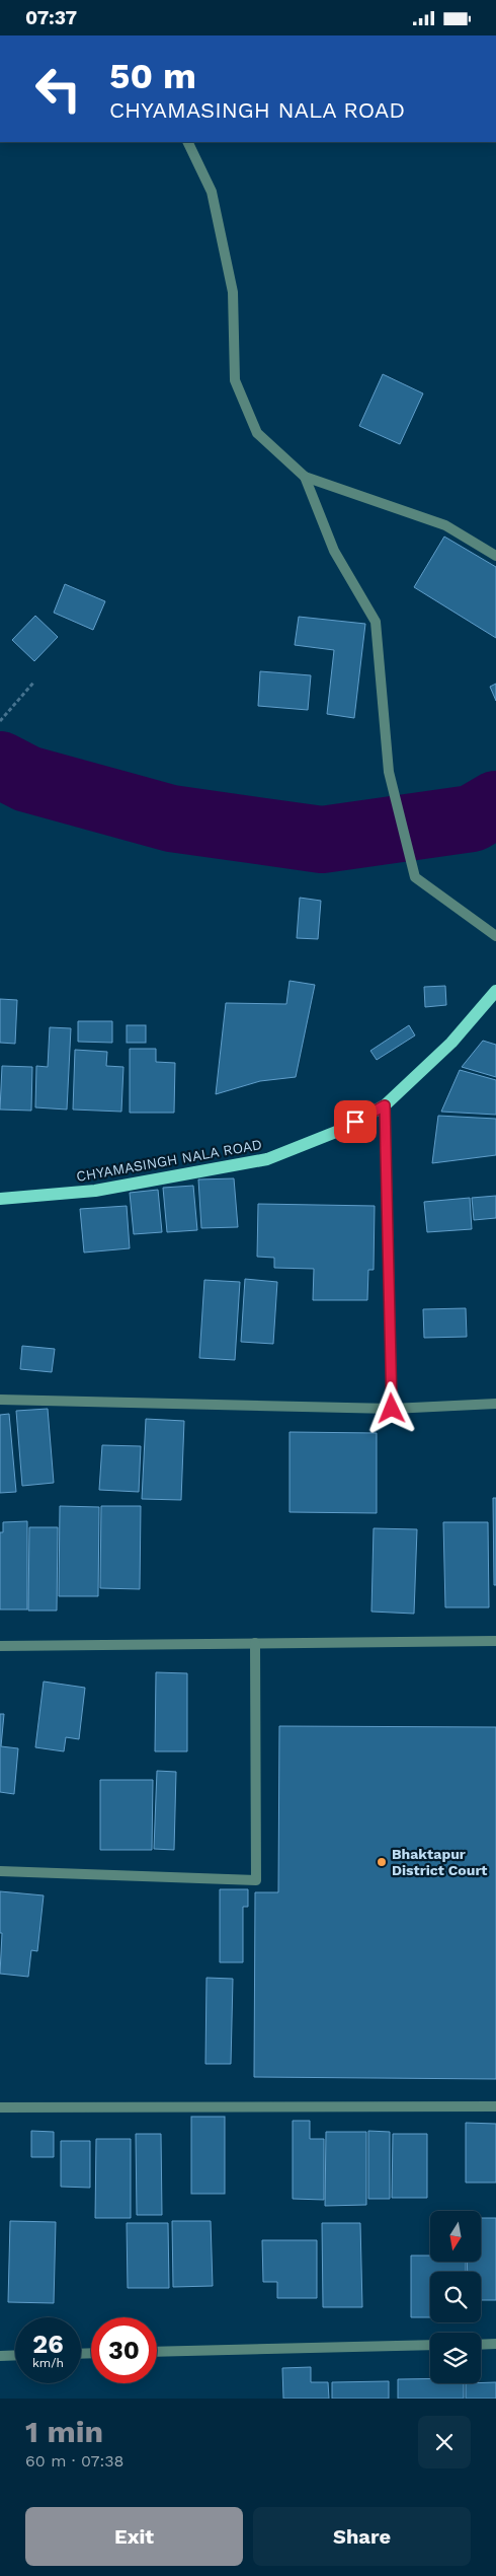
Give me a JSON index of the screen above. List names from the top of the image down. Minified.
{"streets":{"main road":["CHYAMASINGH NALA ROAD"]},"places":["Bhaktapur District Court"],"north":"bottom","page":{"status":"07:37","turn":["50 m","CHYAMASINGH NALA ROAD"],"speed":"26 km/h","limit":"30","heading":["1 min","60 m · 07:38"],"buttons":["Exit","Share"]}}
